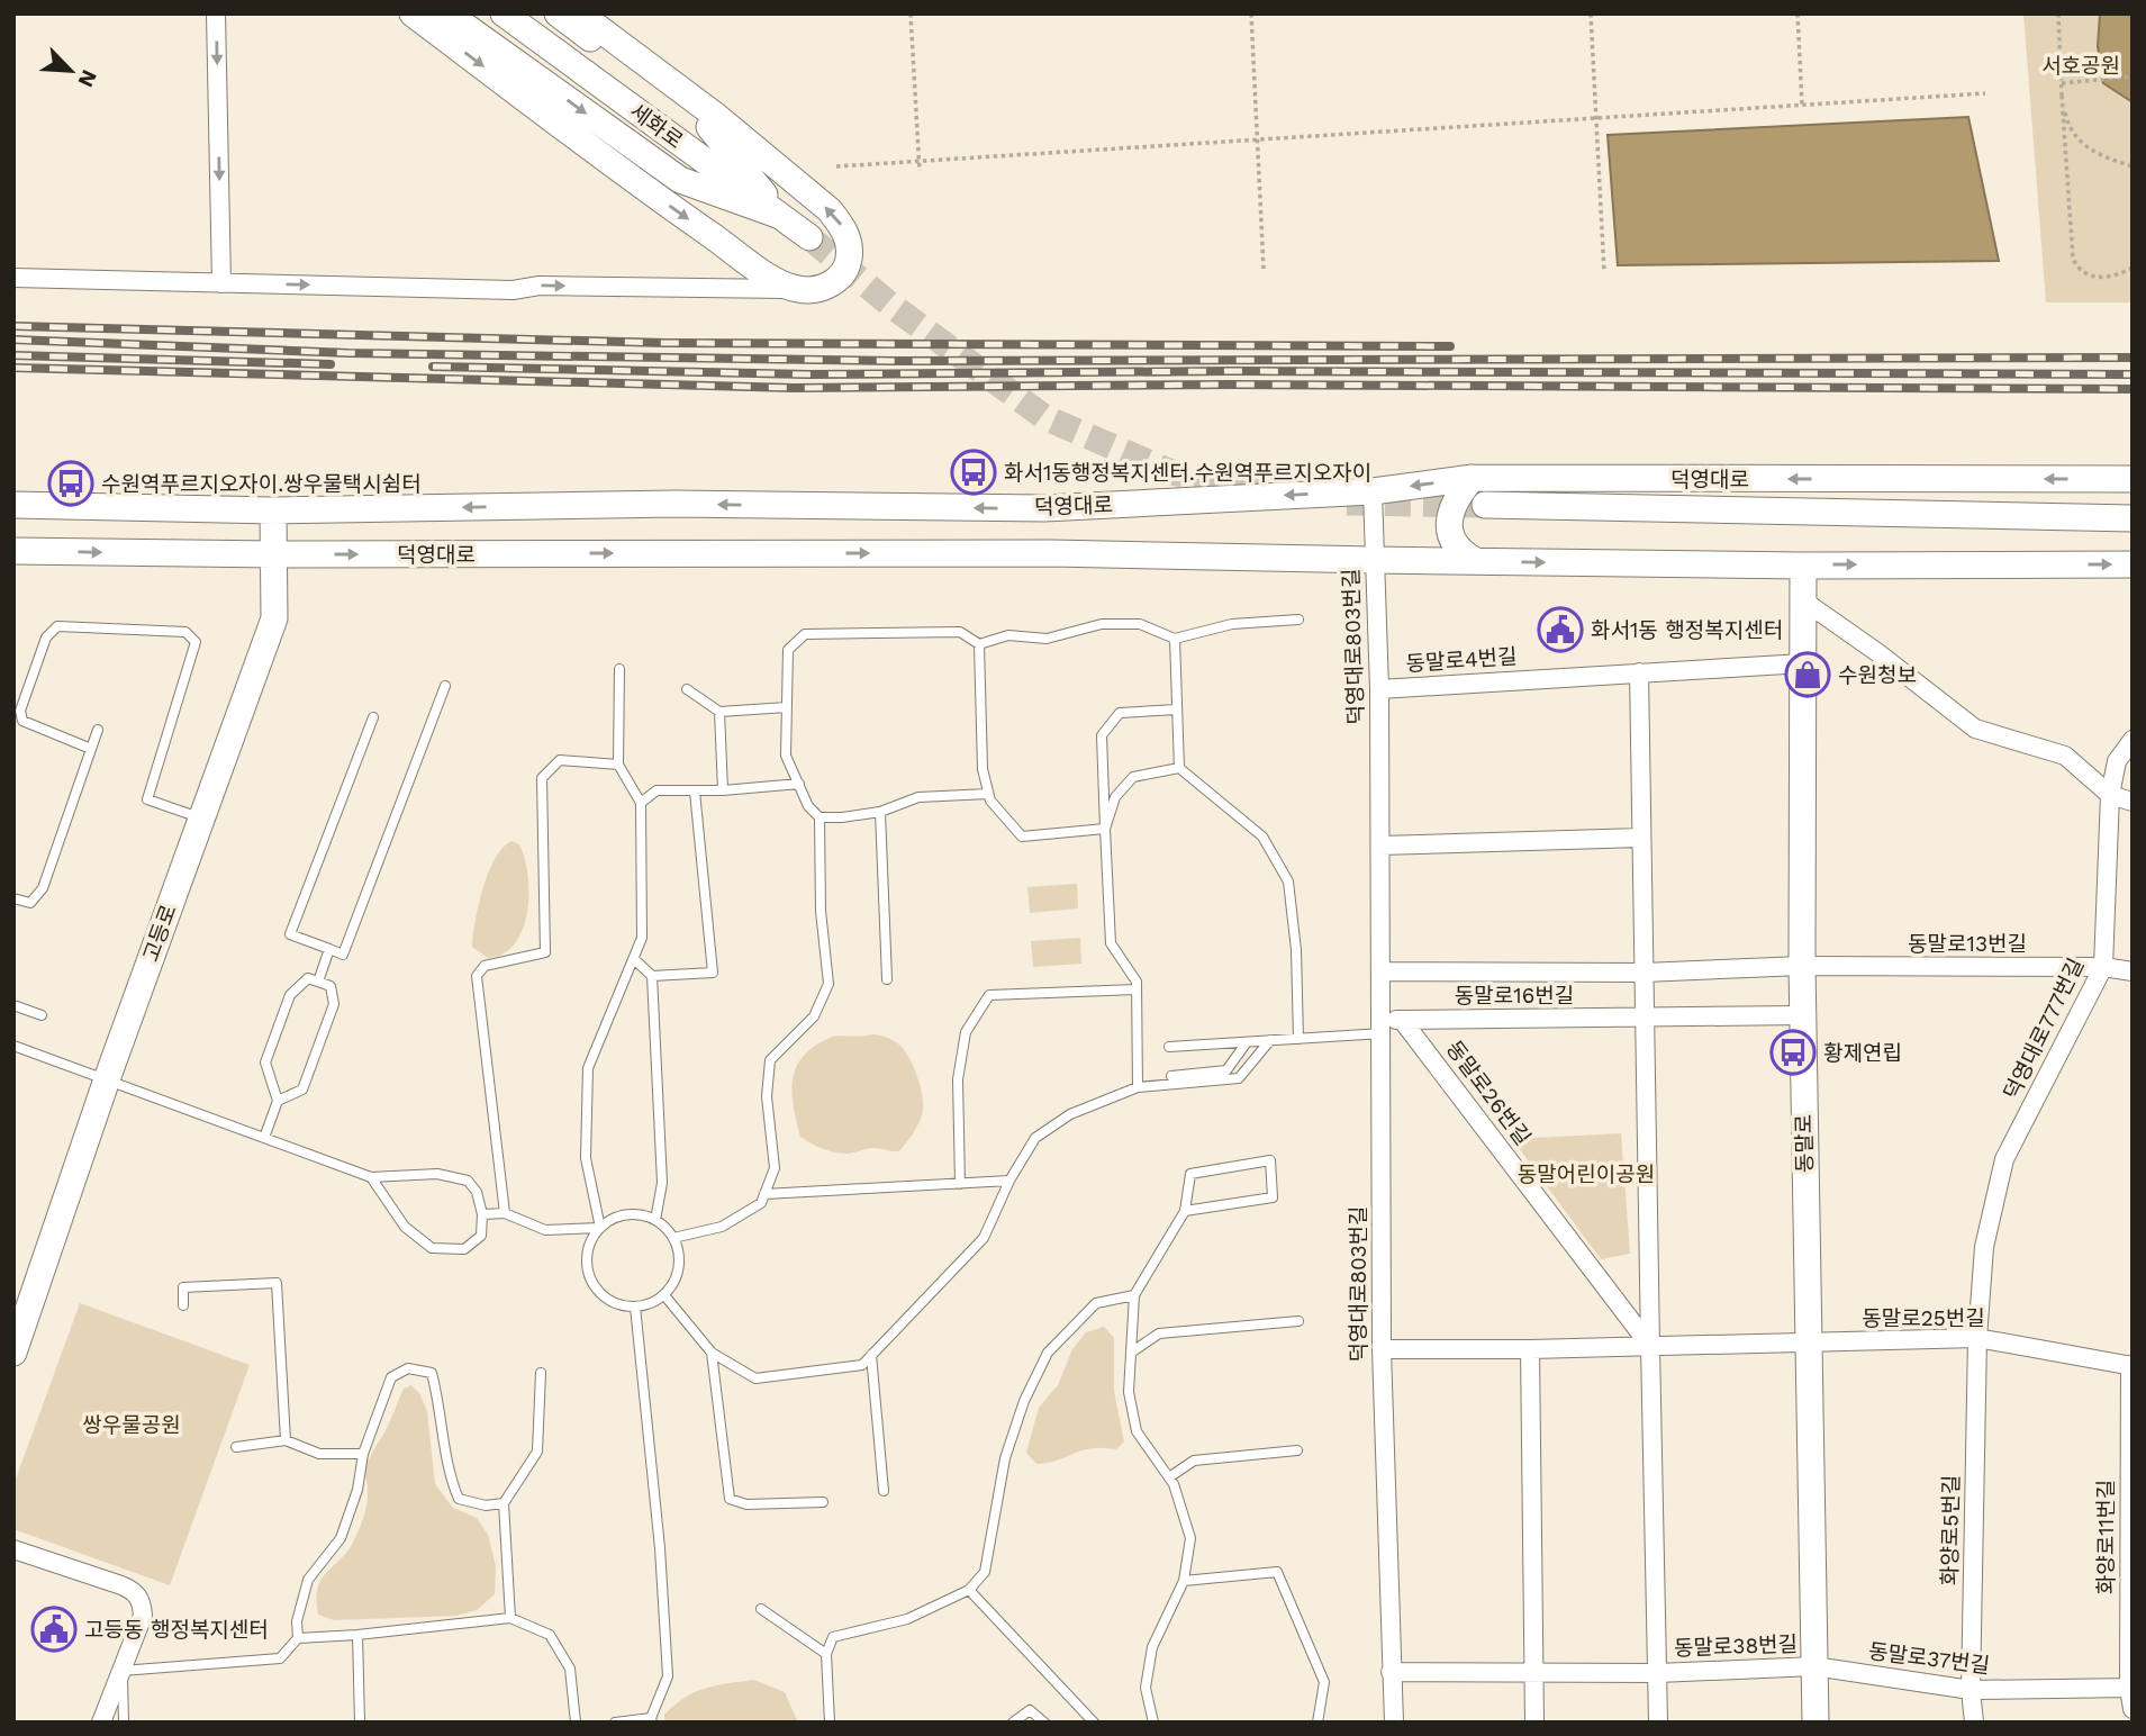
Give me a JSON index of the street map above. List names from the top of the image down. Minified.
{"streets":{"main road":["세화로","덕영대로","고등로","동말로"],"street":["덕영대로803번길","동말로4번길","동말로13번길","동말로16번길","덕영대로777번길","동말로26번길","동말로25번길","화양로5번길","화양로11번길","동말로38번길","동말로37번길"]},"crossings":[["덕영대로","덕영대로803번길"],["덕영대로","고등로"],["덕영대로","동말로"],["덕영대로803번길","동말로4번길"],["덕영대로803번길","동말로13번길"],["덕영대로803번길","동말로16번길"],["덕영대로803번길","동말로38번길"],["동말로4번길","동말로"],["동말로13번길","덕영대로777번길"],["동말로13번길","동말로"],["동말로16번길","동말로26번길"],["동말로16번길","동말로"],["덕영대로777번길","동말로25번길"],["덕영대로777번길","화양로5번길"],["동말로","동말로25번길"],["동말로","동말로38번길"],["동말로","동말로37번길"],["동말로25번길","화양로5번길"],["동말로25번길","화양로11번길"],["화양로5번길","동말로37번길"],["화양로11번길","동말로37번길"],["동말로38번길","동말로37번길"]],"parks":["서호공원","동말어린이공원","쌍우물공원"],"places":{"bus stop":["화서1동행정복지센터.수원역푸르지오자이","수원역푸르지오자이.쌍우물택시쉼터","황제연립"],"public building":["화서1동 행정복지센터","고등동 행정복지센터"],"shop":["수원청보"]},"north":"bottom right"}
